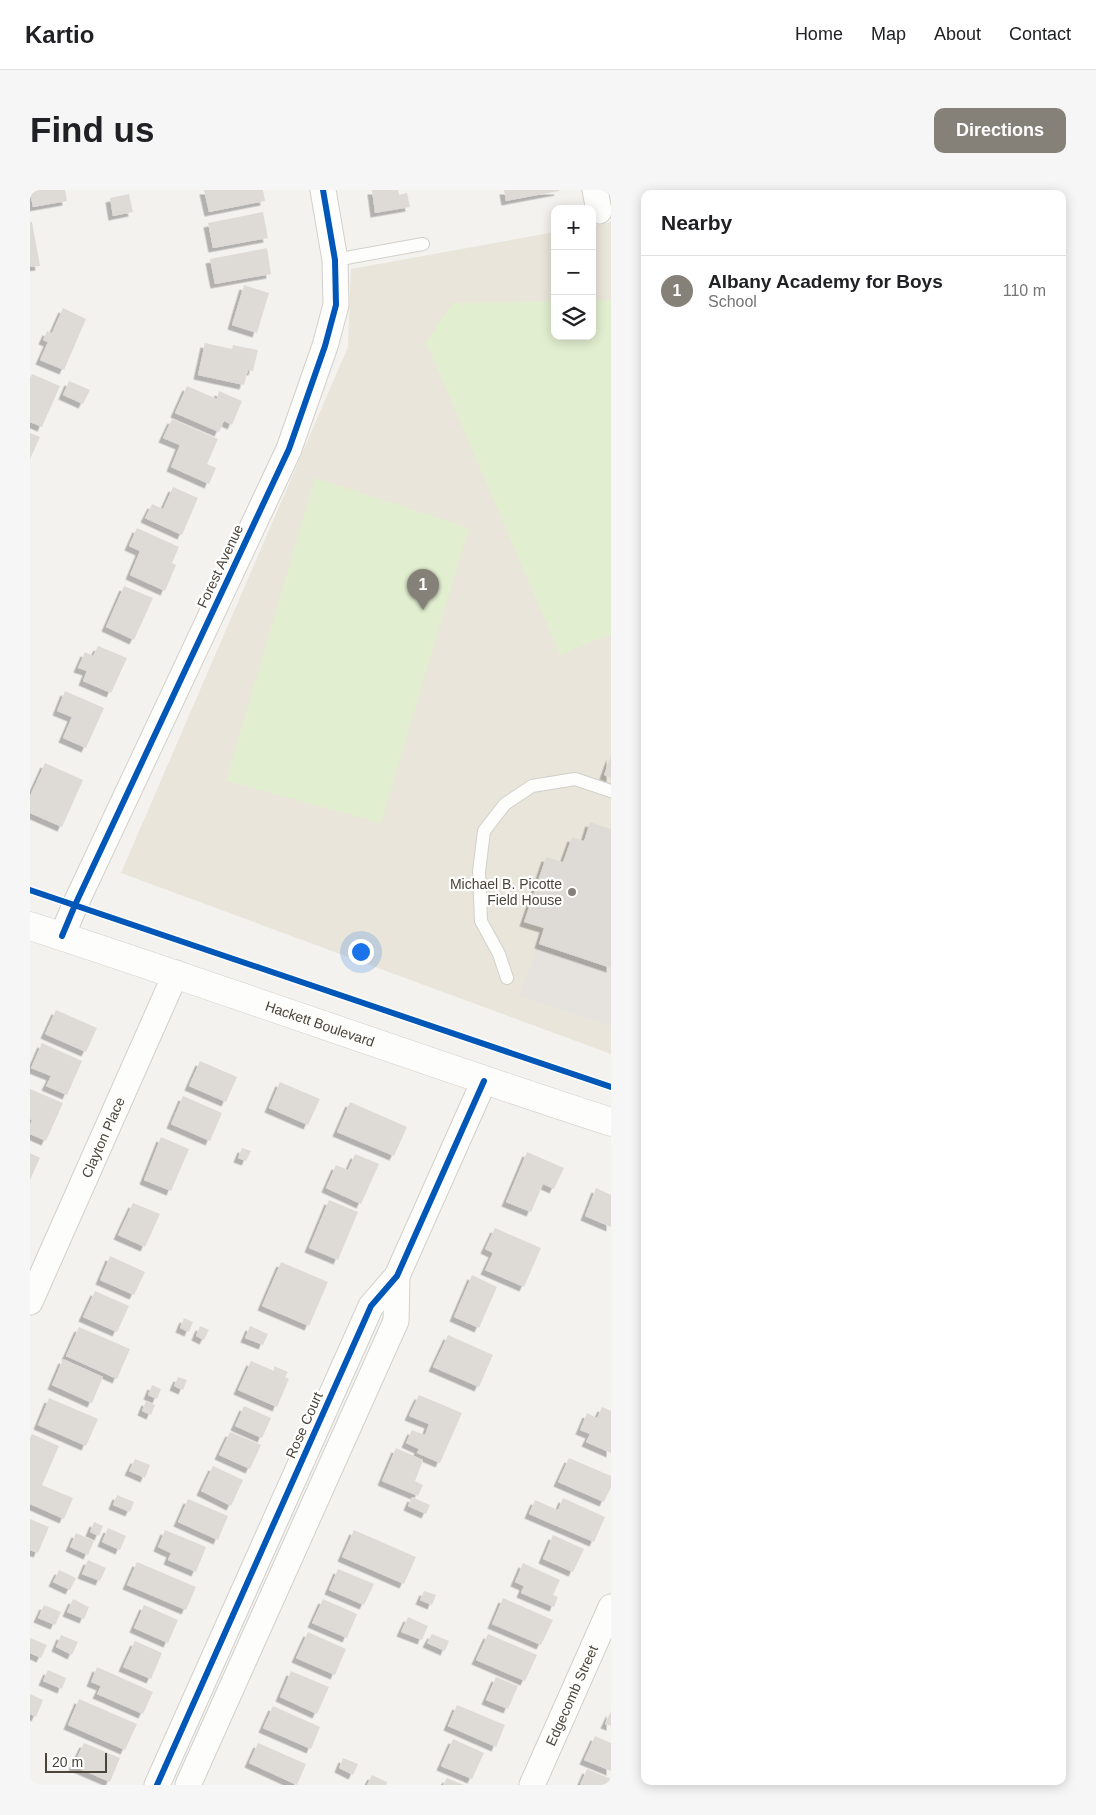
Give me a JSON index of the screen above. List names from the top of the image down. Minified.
{"streets":{"street":["Forest Avenue","Hackett Boulevard","Clayton Place","Rose Court","Edgecomb Street"]},"crossings":[["Forest Avenue","Hackett Boulevard"],["Hackett Boulevard","Clayton Place"],["Hackett Boulevard","Rose Court"]],"places":["Michael B. Picotte Field House"],"scale_bar":"20 m","page":{"header":"Kartio","nav":["Home","Map","About","Contact"],"buttons":"Directions","title":"Find us","heading":"Nearby","map_buttons":["+","−"],"list":[{"mark":"1","name":"Albany Academy for Boys","note":"School","value":"110 m"}],"pins":"1","scale":"20 m"}}
